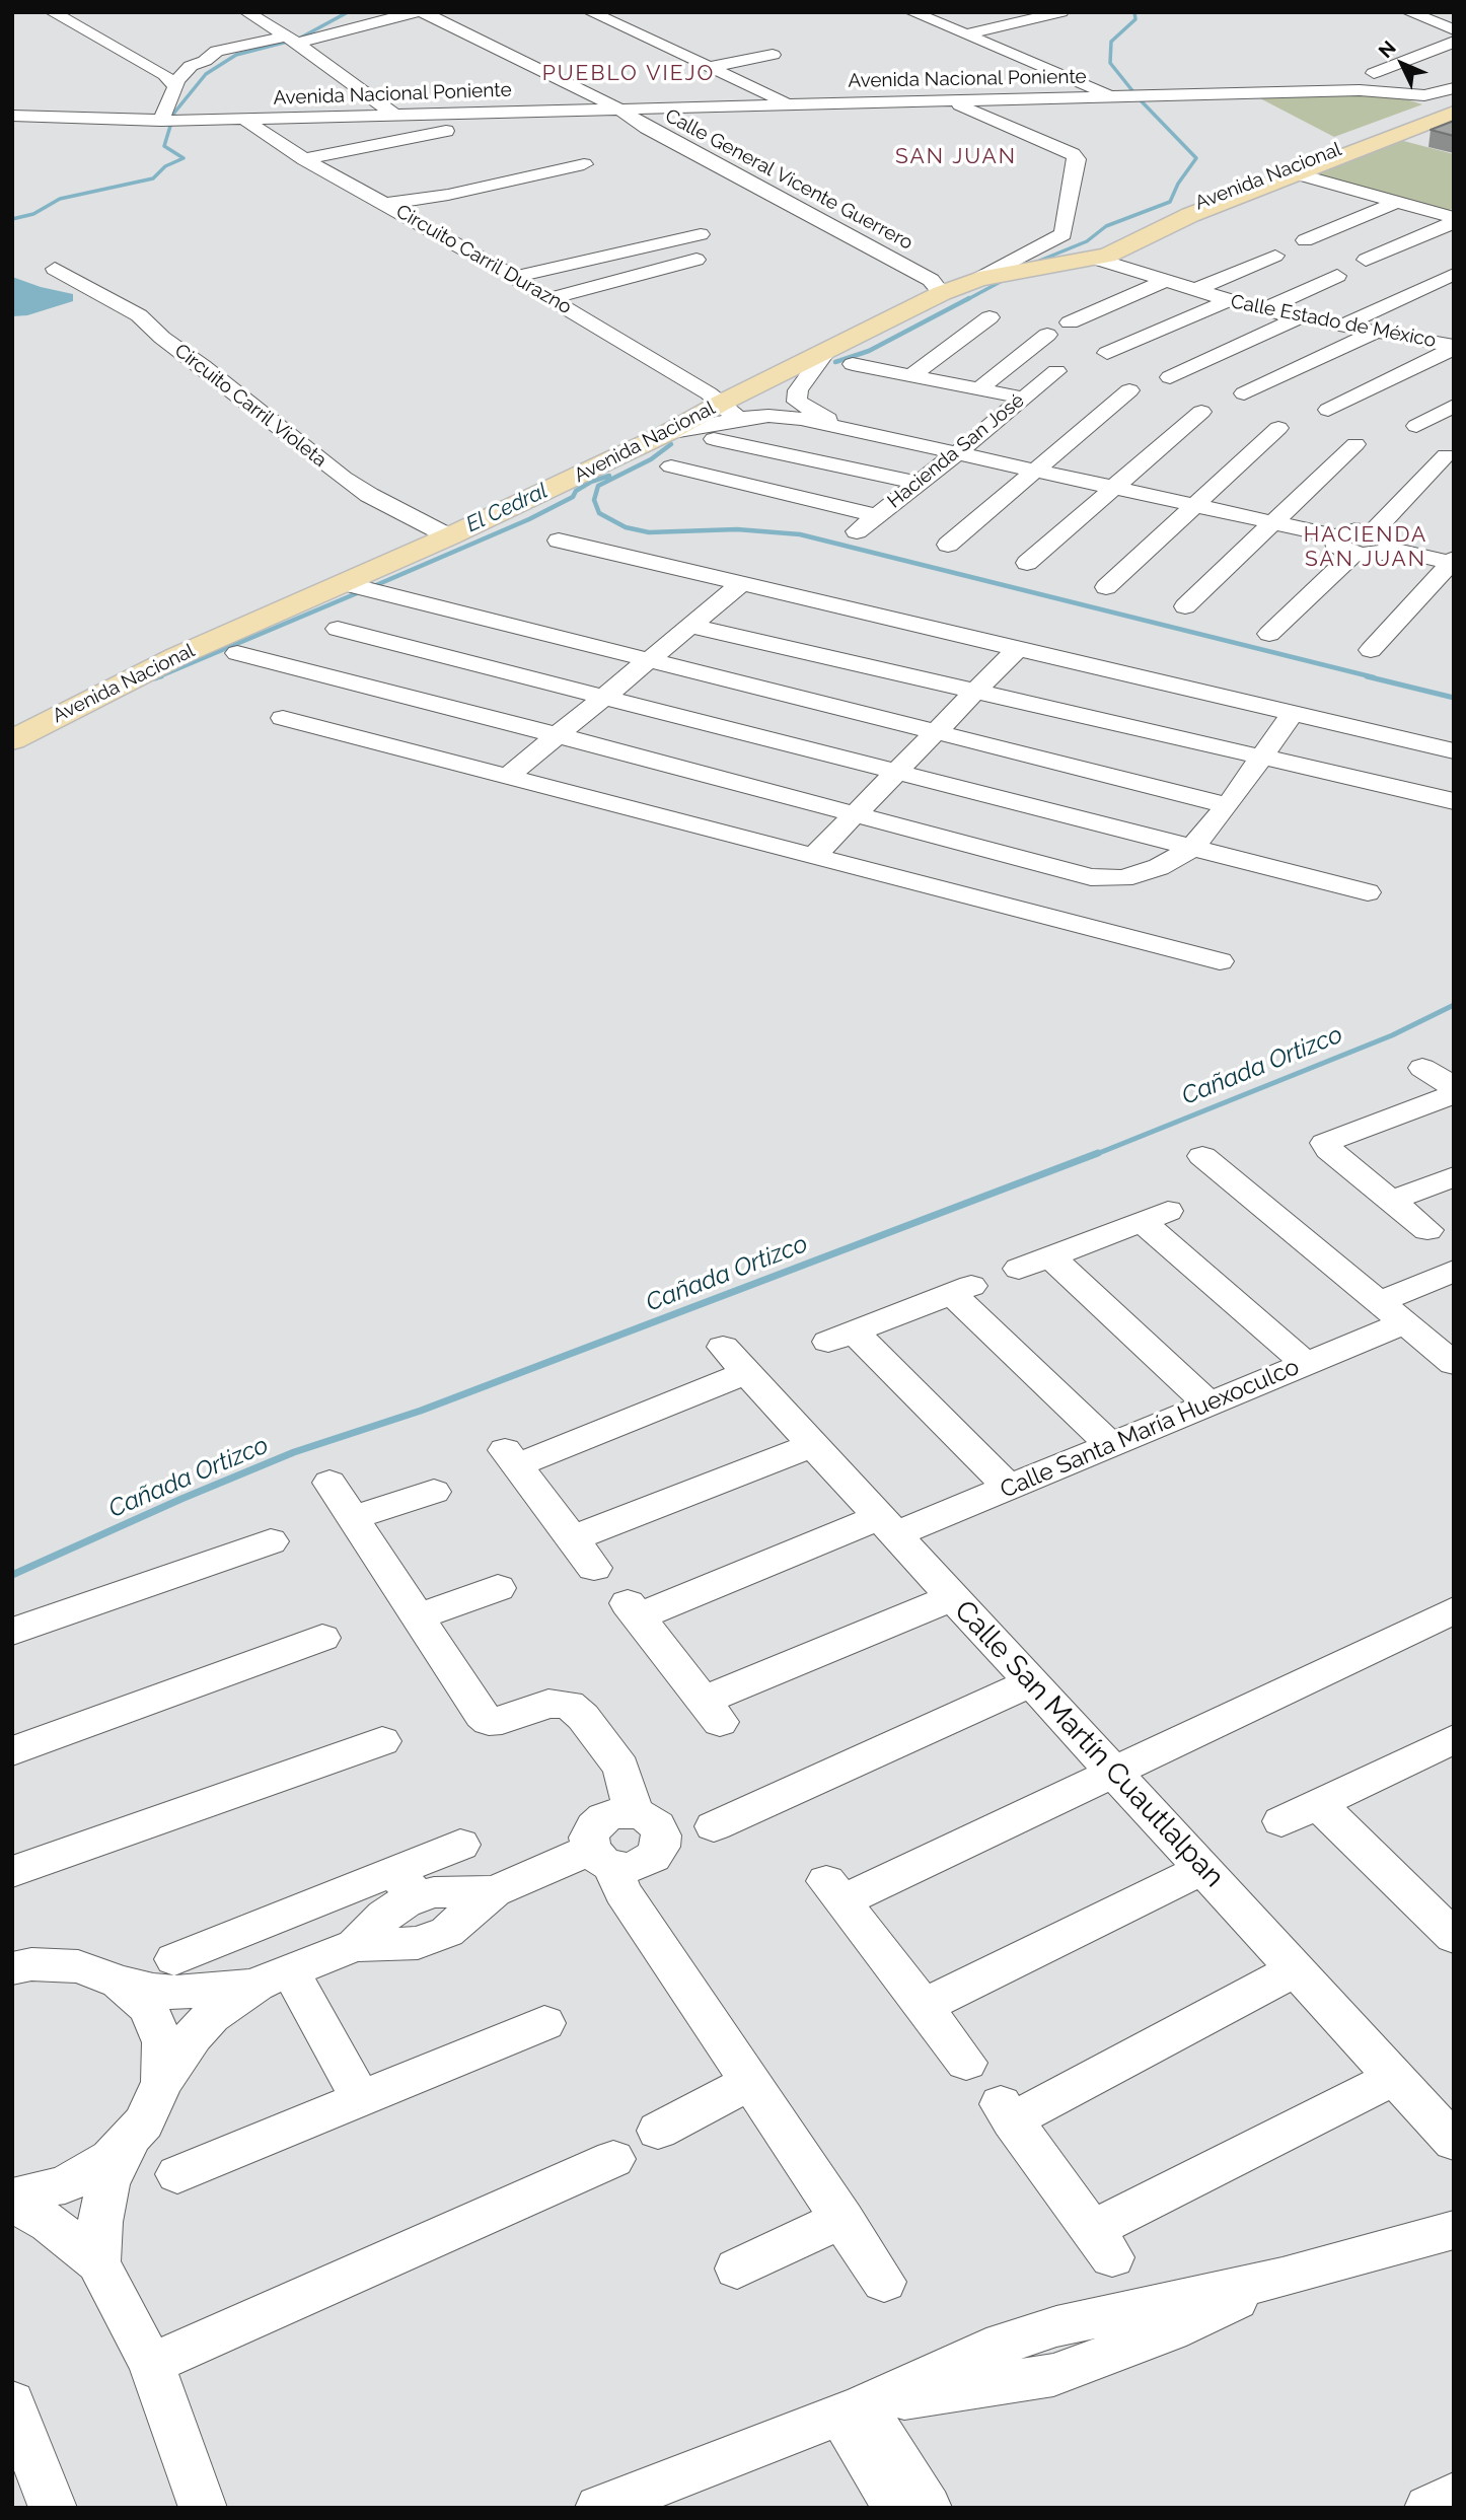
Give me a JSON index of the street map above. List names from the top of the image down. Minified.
{"streets":{"main road":["Avenida Nacional"],"street":["Avenida Nacional Poniente","Calle General Vicente Guerrero","Circuito Carril Durazno","Calle Estado de México","Circuito Carril Violeta","Hacienda San José","Calle Santa María Huexoculco","Calle San Martín Cuautlalpan"]},"crossings":[["Avenida Nacional Poniente","Calle General Vicente Guerrero"],["Avenida Nacional Poniente","Circuito Carril Durazno"],["Avenida Nacional","Calle General Vicente Guerrero"],["Avenida Nacional","Circuito Carril Durazno"],["Avenida Nacional","Calle Estado de México"],["Avenida Nacional","Circuito Carril Violeta"],["Calle Santa María Huexoculco","Calle San Martín Cuautlalpan"]],"districts":["PUEBLO VIEJO","SAN JUAN","HACIENDA SAN JUAN"],"water":["El Cedral","Cañada Ortizco"],"north":"top left"}
